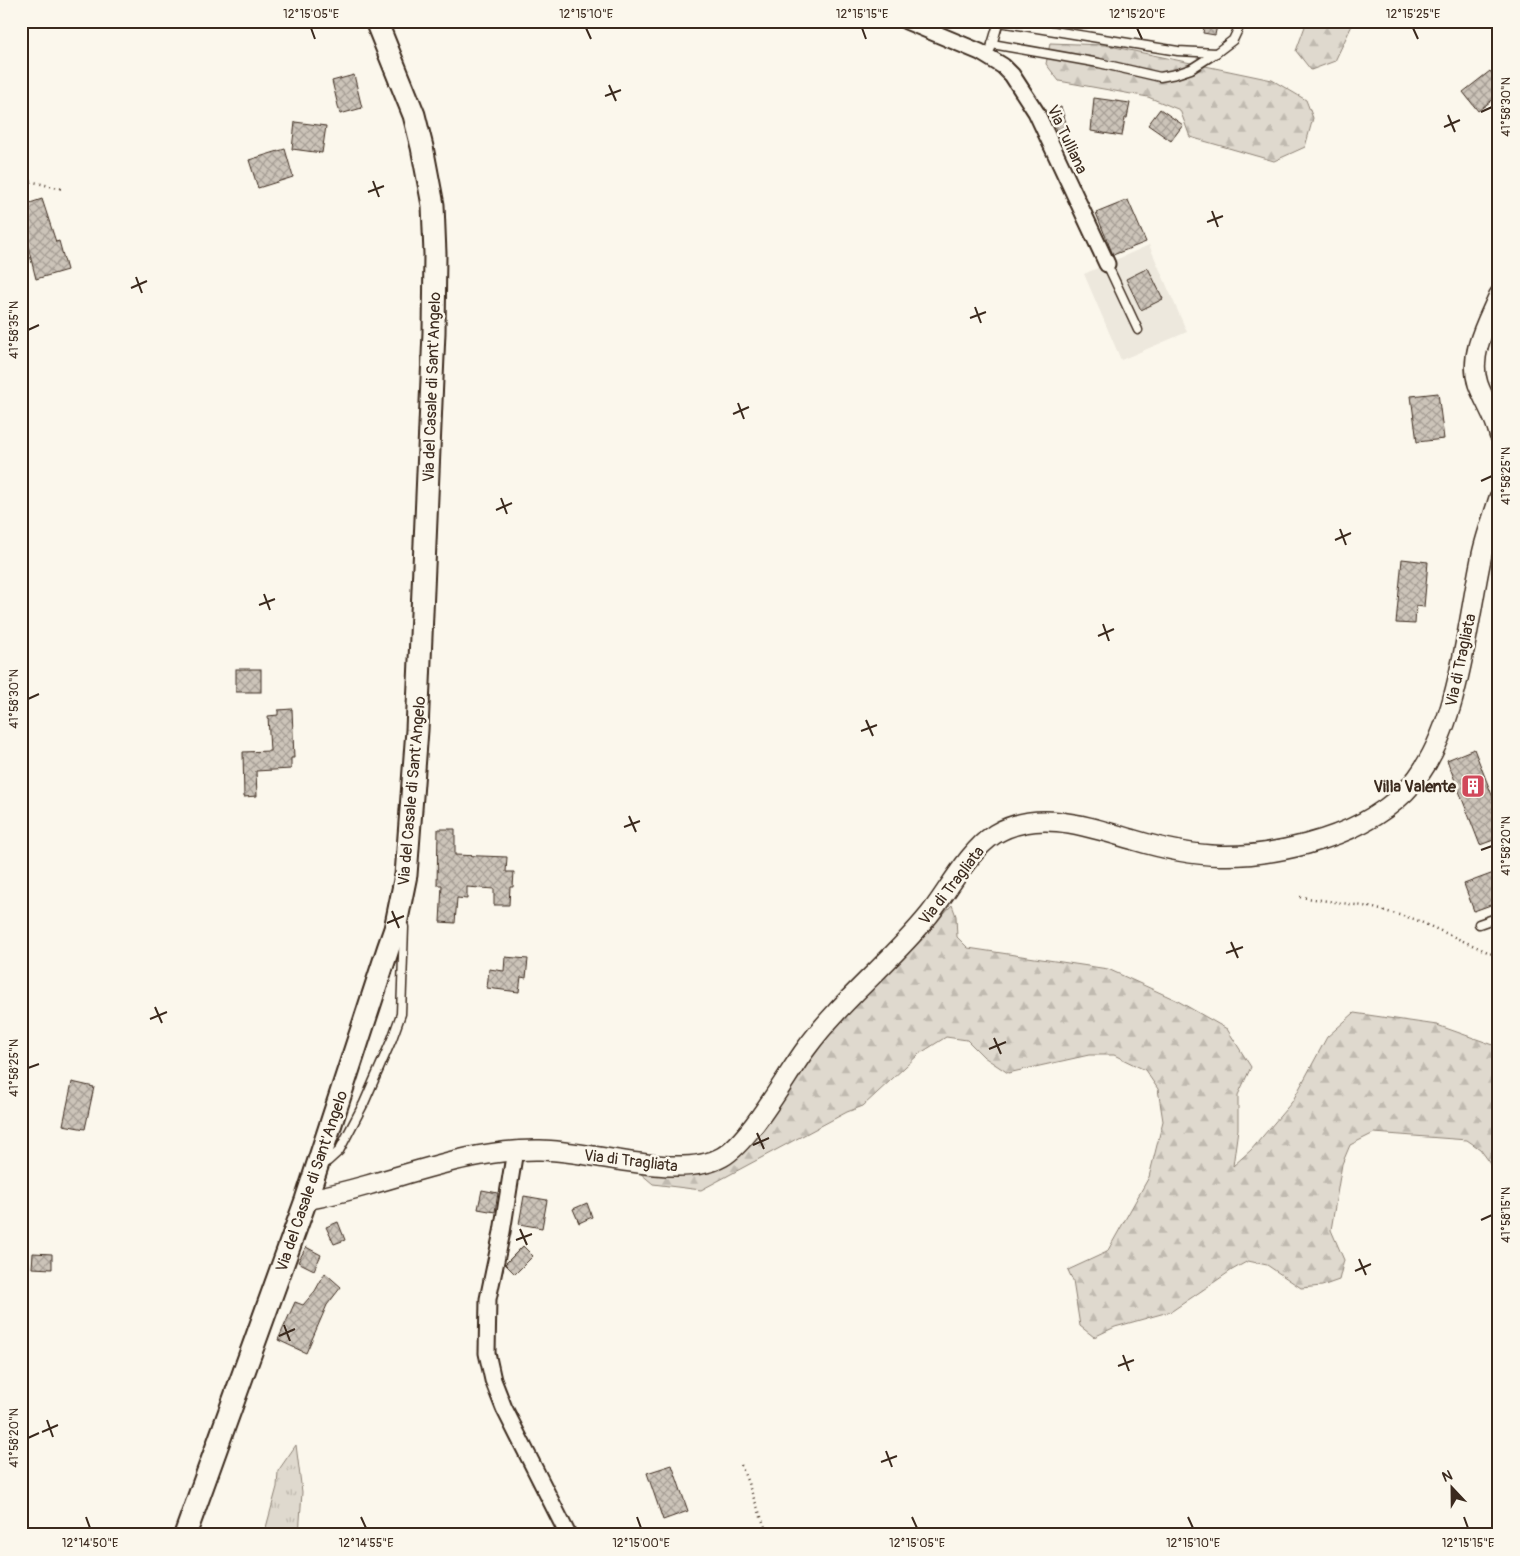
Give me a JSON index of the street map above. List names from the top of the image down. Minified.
{"streets":{"main road":["Via del Casale di Sant'Angelo"],"street":["Via Tulliana","Via di Tragliata"]},"crossings":[["Via del Casale di Sant'Angelo","Via di Tragliata"]],"places":{"building":["Villa Valente"]},"north":"top","coordinates":["12°15'05\"E","12°15'10\"E","12°15'15\"E","12°15'20\"E","12°15'25\"E","41°58'30\"N","41°58'35\"N","41°58'25\"N","41°58'20\"N","41°58'15\"N","12°14'50\"E","12°14'55\"E","12°15'00\"E"]}
